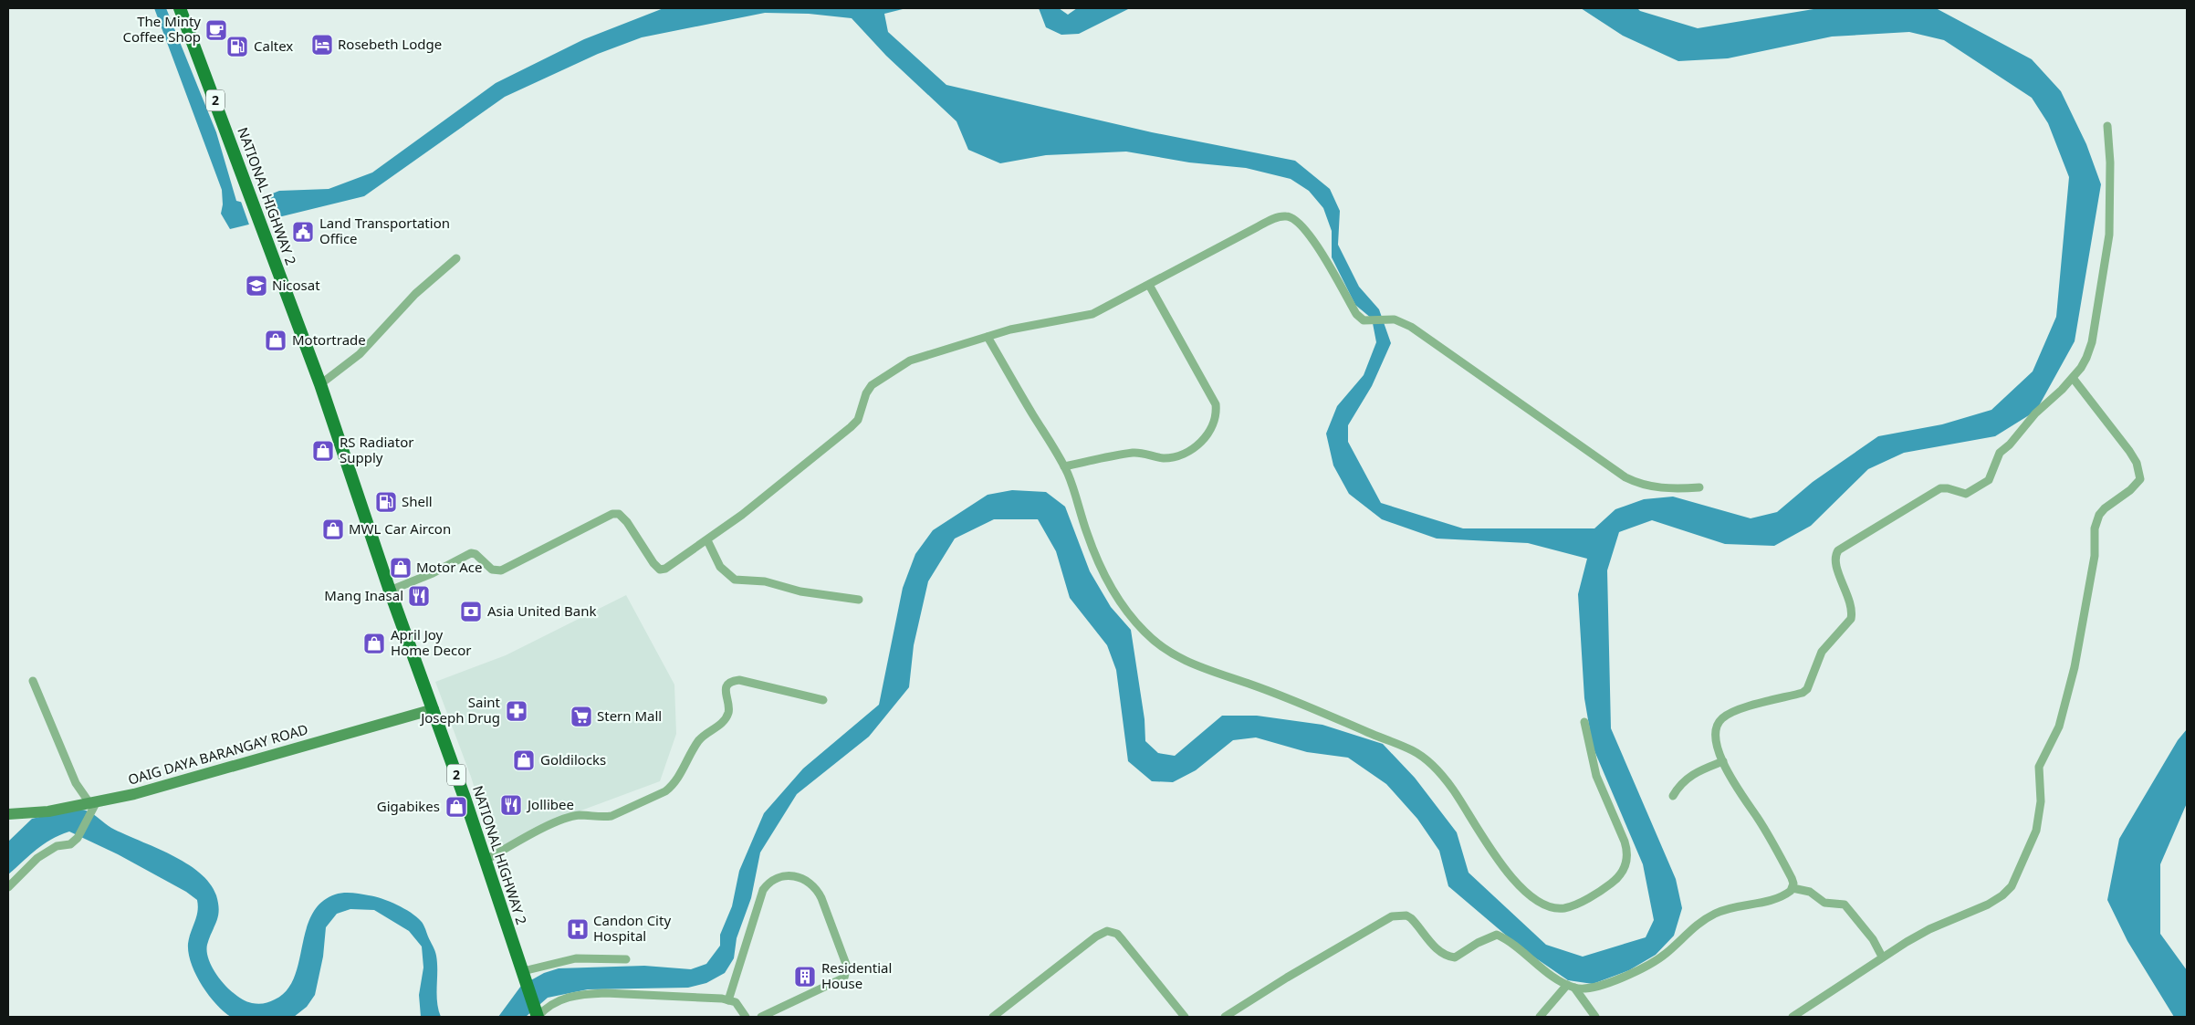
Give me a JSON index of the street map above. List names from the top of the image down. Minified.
{"streets":{"main road":["2","NATIONAL HIGHWAY 2"],"street":["OAIG DAYA BARANGAY ROAD"]},"crossings":[["NATIONAL HIGHWAY 2","OAIG DAYA BARANGAY ROAD"]],"places":{"cafe":["The Minty Coffee Shop"],"hotel":["Rosebeth Lodge"],"fuel station":["Caltex","Shell"],"public building":["Land Transportation Office"],"school or university":["Nicosat"],"shop":["Motortrade","RS Radiator Supply","MWL Car Aircon","Motor Ace","April Joy Home Decor","Goldilocks","Gigabikes"],"restaurant":["Mang Inasal","Jollibee"],"bank":["Asia United Bank"],"pharmacy":["Saint Joseph Drug"],"supermarket":["Stern Mall"],"hospital":["Candon City Hospital"],"building":["Residential House"]}}
